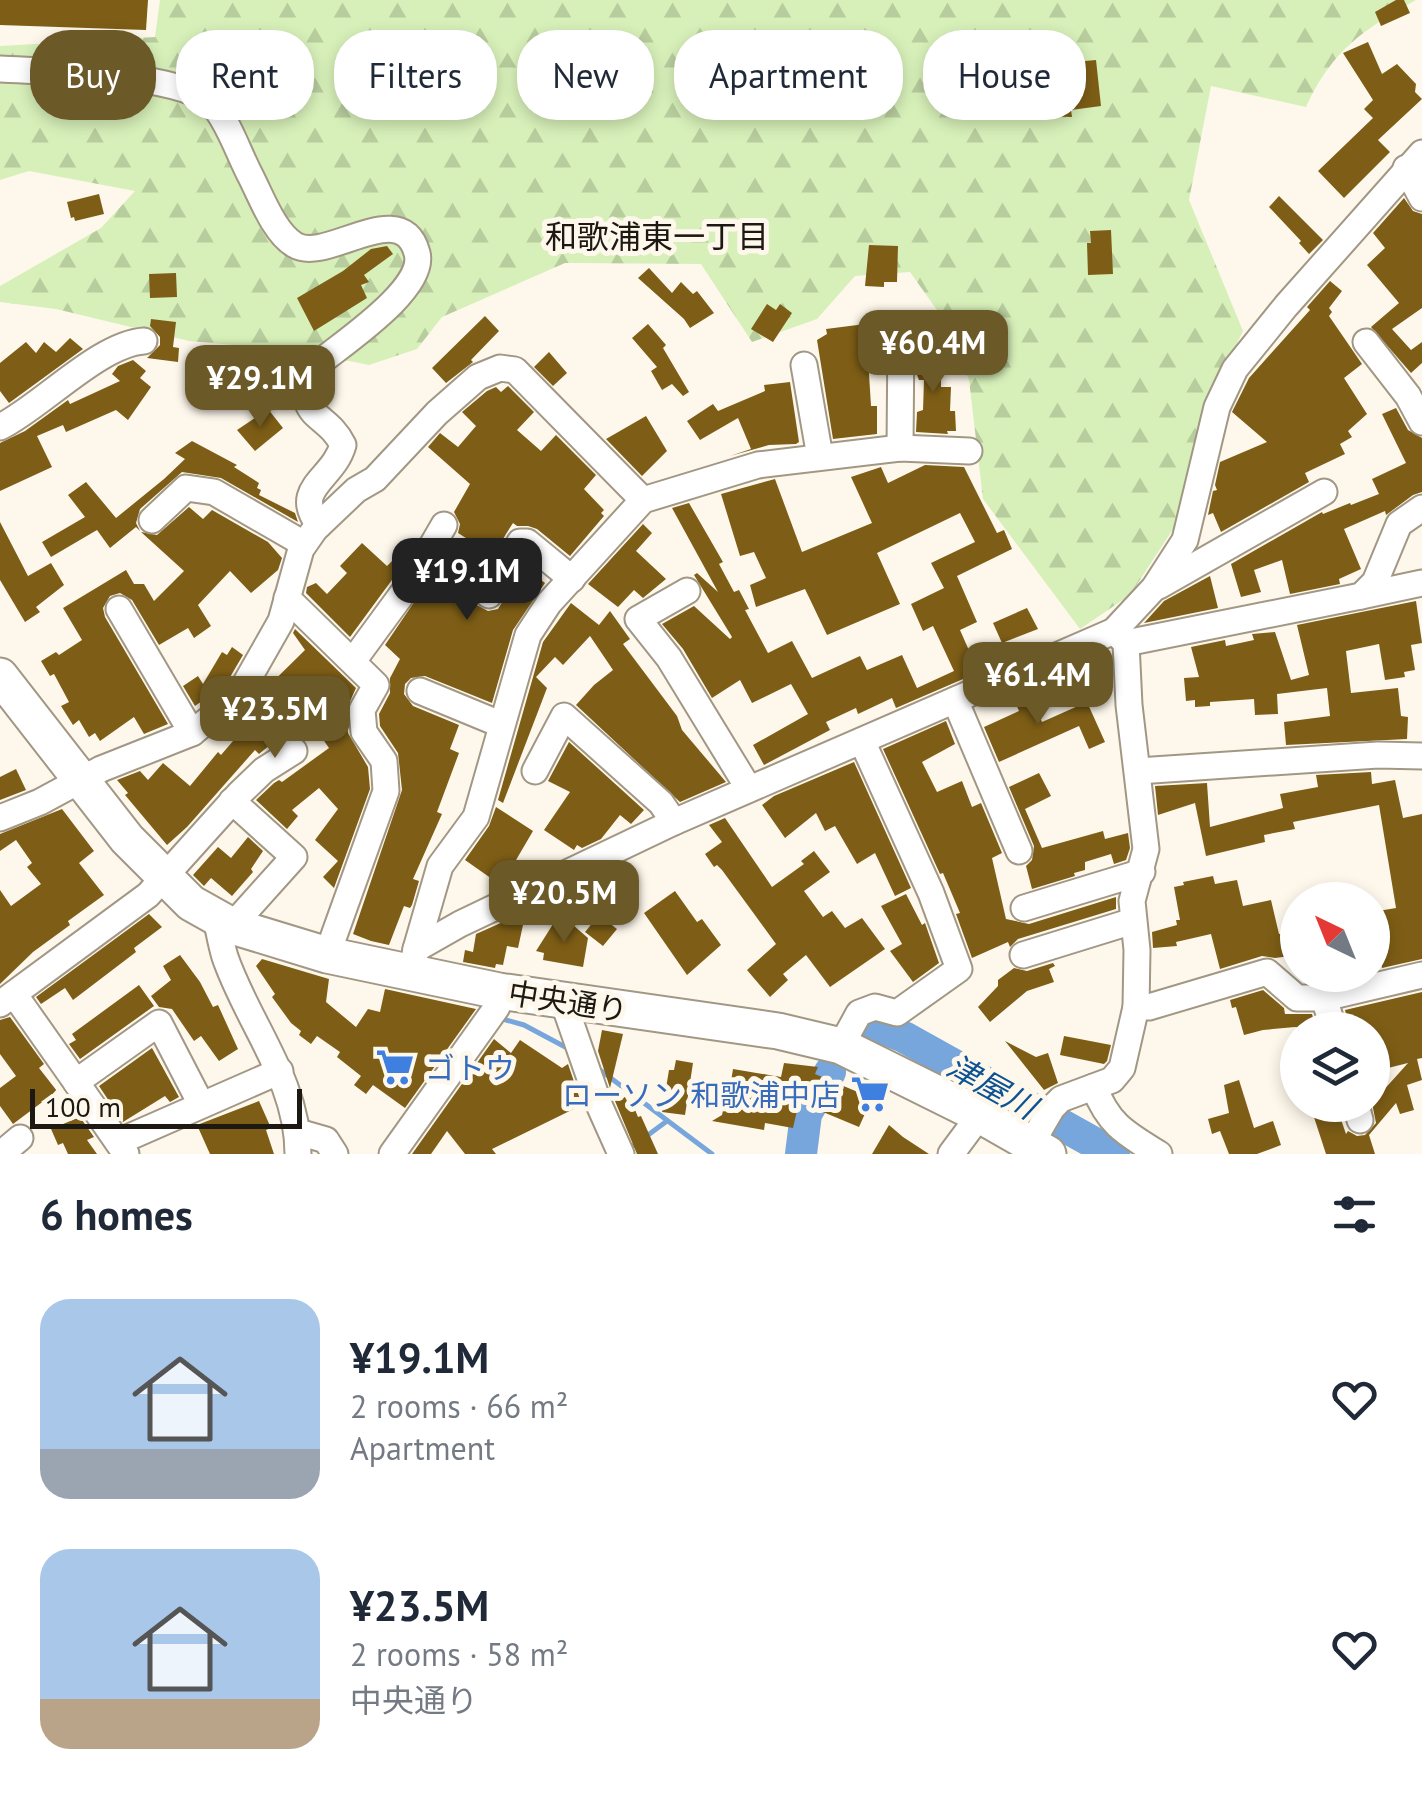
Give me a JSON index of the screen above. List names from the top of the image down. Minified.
{"streets":{"highway":["中央通り"]},"districts":["和歌浦東一丁目"],"water":["津屋川"],"places":{"supermarket":["ゴトウ","ローソン 和歌浦中店"]},"scale_bar":"100 m","north":"top left","page":{"chip":["Buy","Rent","Filters","New","Apartment","House"],"price":["¥60.4M","¥29.1M","¥19.1M","¥61.4M","¥23.5M","¥20.5M"],"scale":"100 m","heading":"6 homes","list":[{"name":"¥19.1M","note":"2 rooms · 66 m² · Apartment"},{"name":"¥23.5M","note":"2 rooms · 58 m² · 中央通り"}]}}
